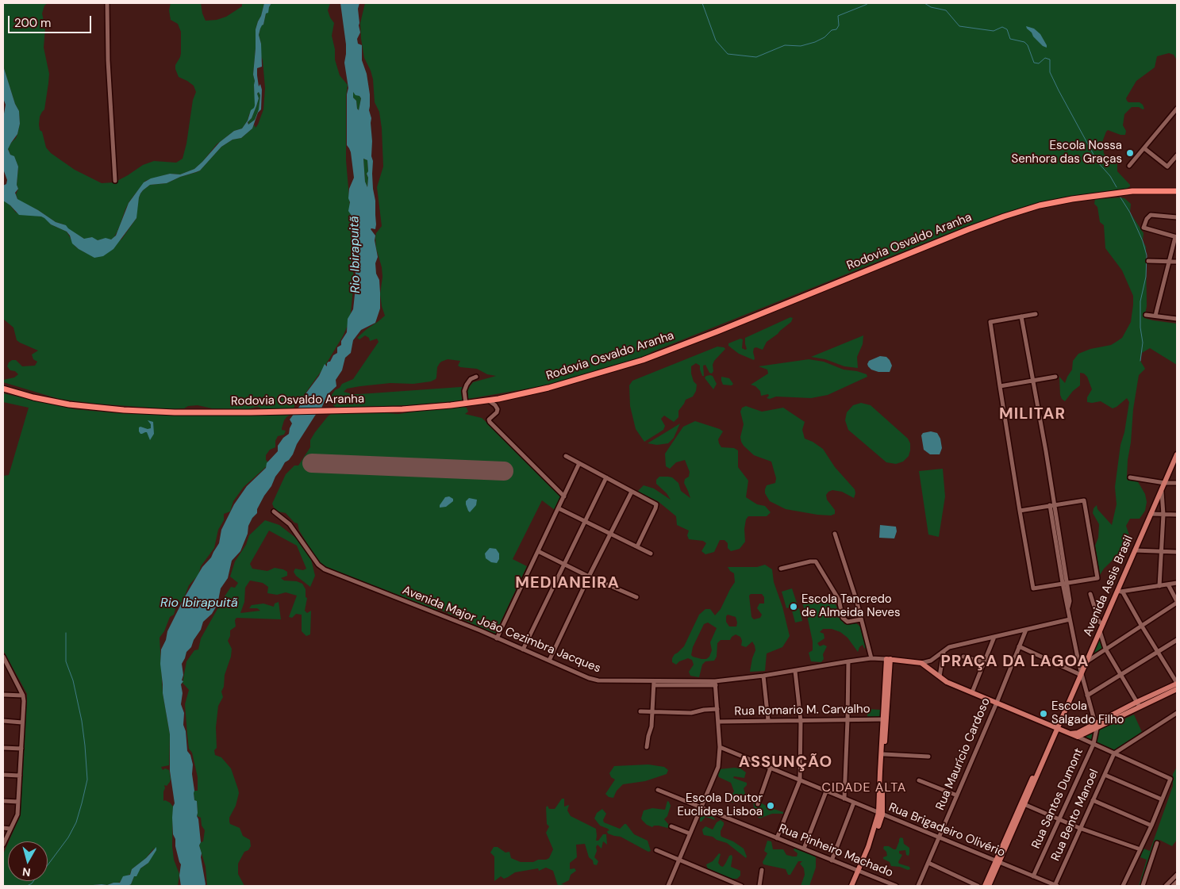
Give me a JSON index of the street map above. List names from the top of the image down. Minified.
{"streets":{"highway":["Rodovia Osvaldo Aranha"],"main road":["Avenida Assis Brasil"],"street":["Avenida Major João Cezimbra Jacques","Rua Romario M. Carvalho","Rua Maurício Cardoso","Rua Santos Dumont","Rua Bento Manoel","Rua Brigadeiro Olivério","Rua Pinheiro Machado"]},"crossings":[["Avenida Assis Brasil","Rua Brigadeiro Olivério"],["Rua Maurício Cardoso","Rua Brigadeiro Olivério"],["Rua Santos Dumont","Rua Brigadeiro Olivério"],["Rua Bento Manoel","Rua Brigadeiro Olivério"]],"districts":["MILITAR","MEDIANEIRA","PRAÇA DA LAGOA","ASSUNÇÃO","CIDADE ALTA"],"water":["Rio Ibirapuitã"],"places":["Escola Nossa Senhora das Graças","Escola Tancredo de Almeida Neves","Escola Salgado Filho","Escola Doutor Euclides Lisboa"],"scale_bar":"200 m","north":"bottom"}
